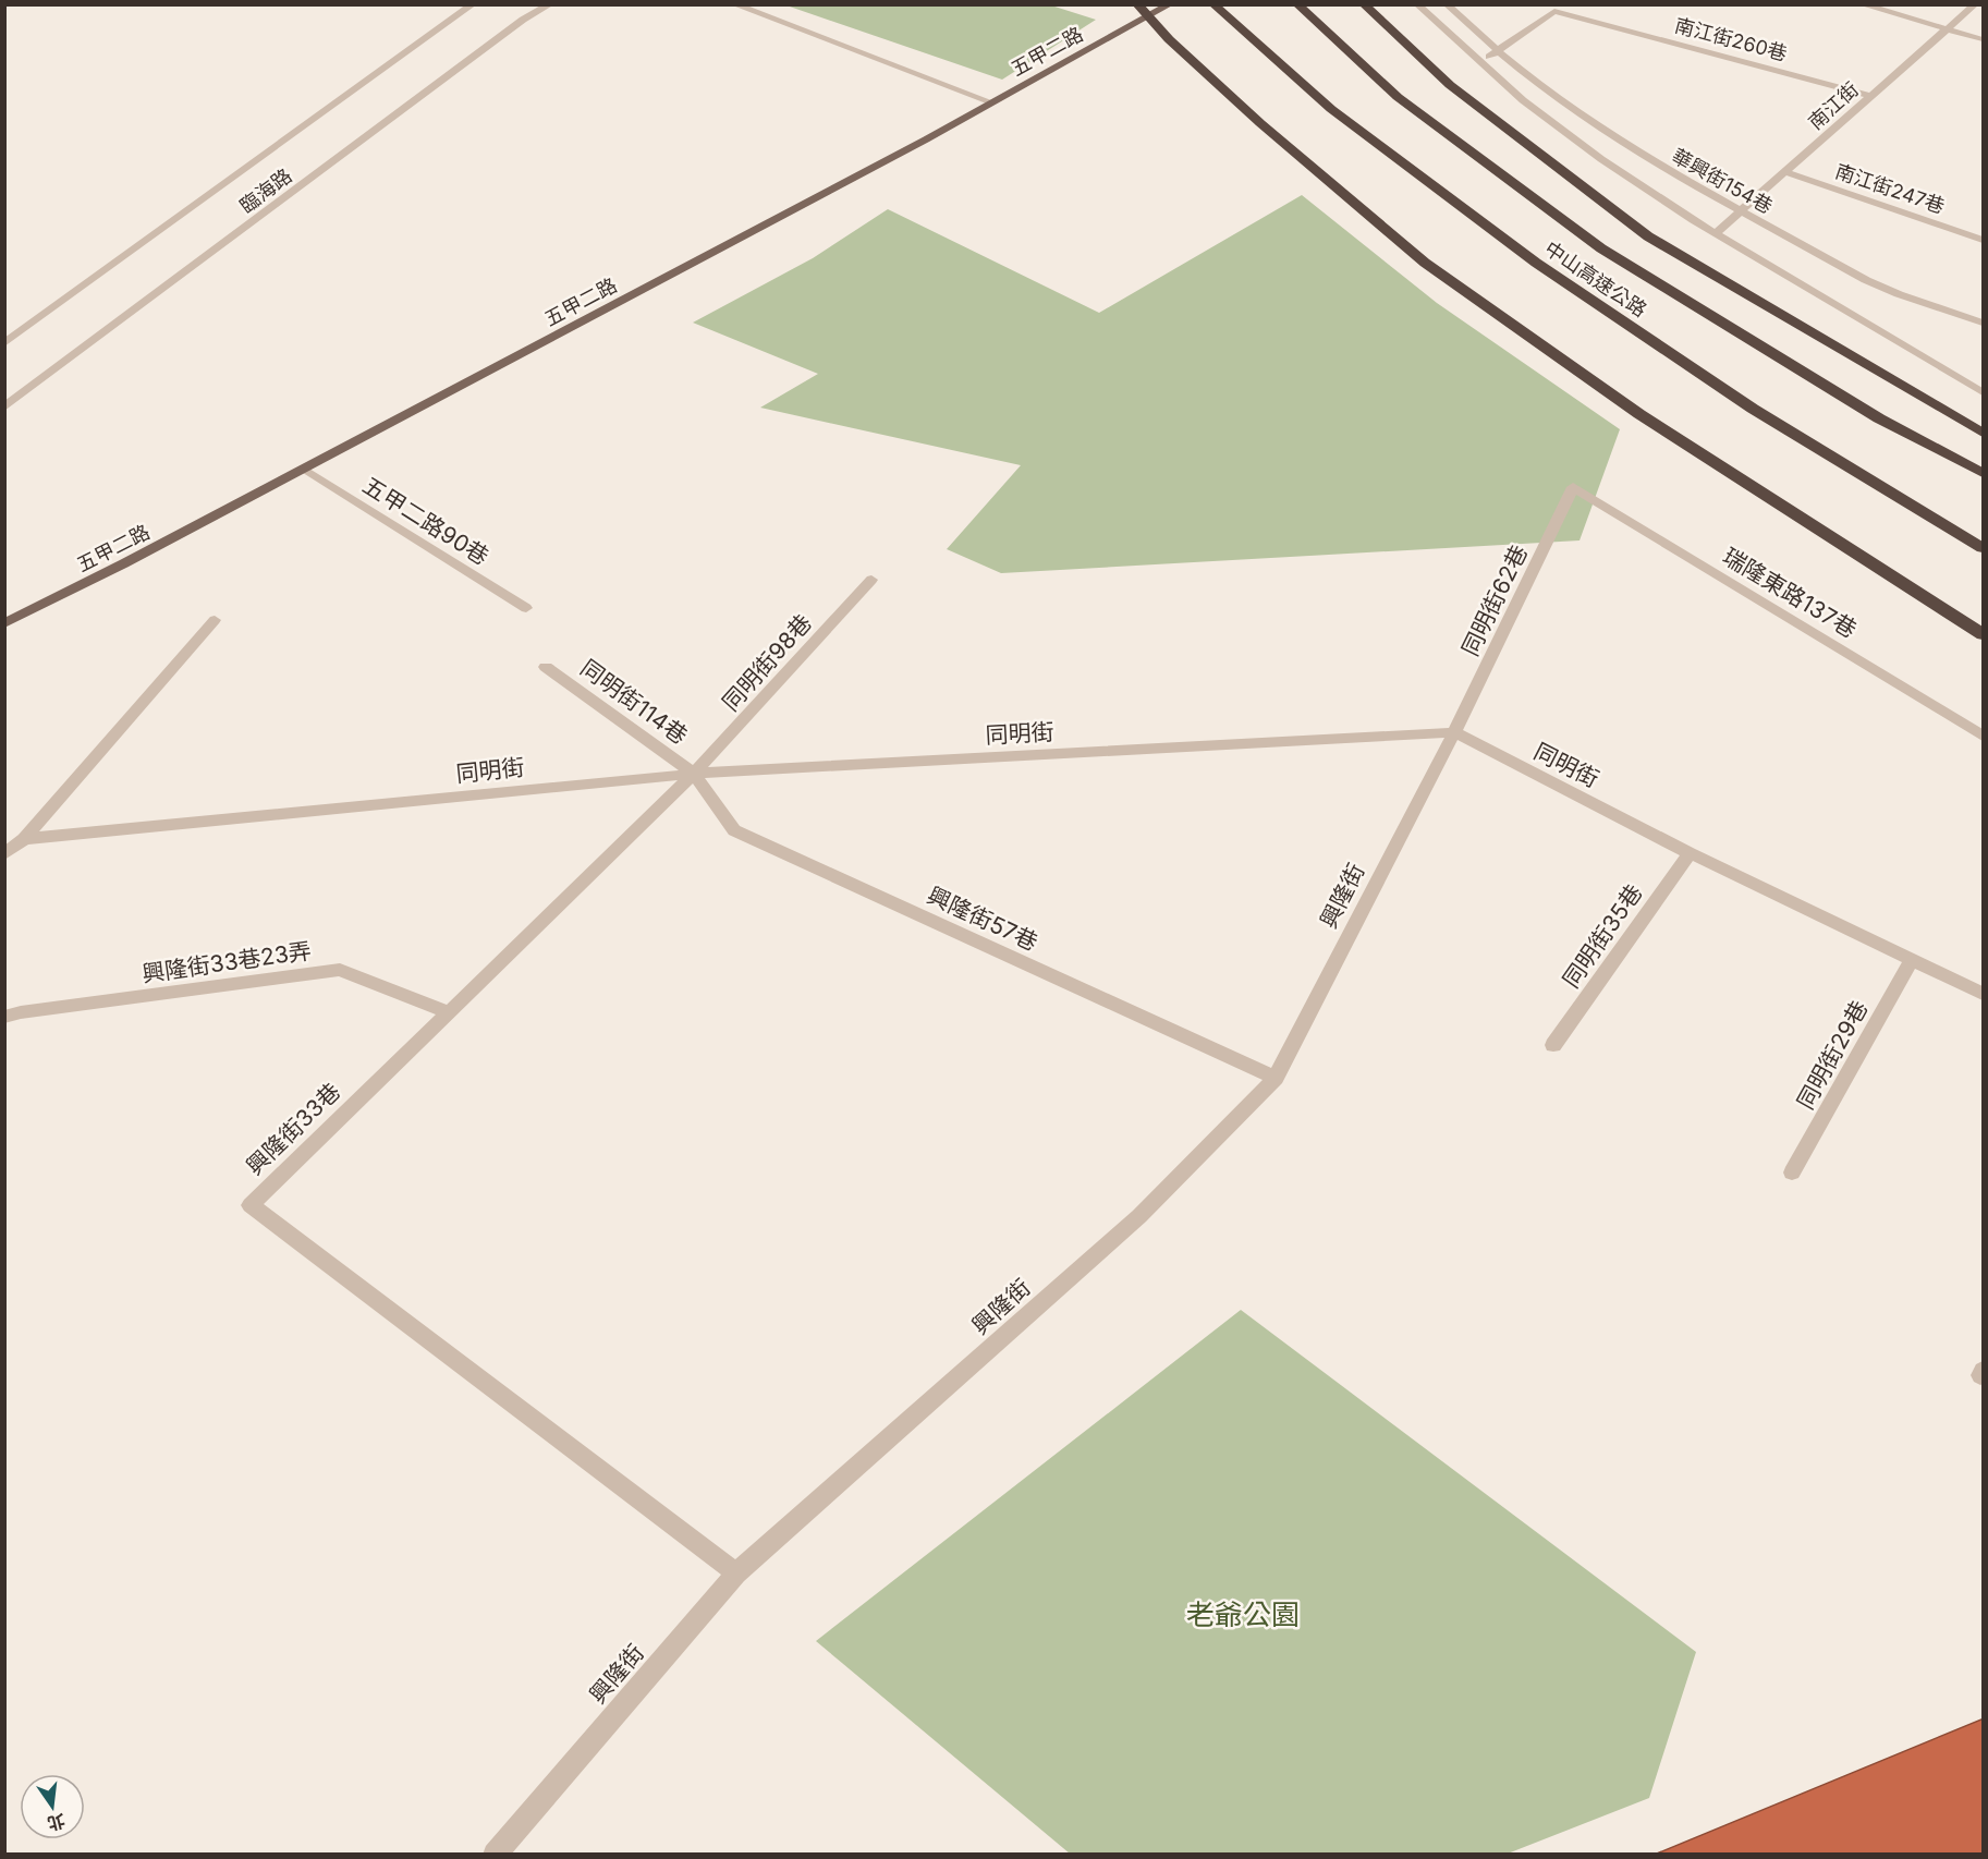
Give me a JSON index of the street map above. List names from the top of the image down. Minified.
{"streets":{"highway":["中山高速公路"],"main road":["五甲二路"],"street":["南江街260巷","南江街","華興街154巷","南江街247巷","臨海路","五甲二路90巷","瑞隆東路137巷","同明街62巷","同明街98巷","同明街114巷","同明街","興隆街","興隆街57巷","同明街35巷","興隆街33巷23弄","同明街29巷","興隆街33巷"]},"crossings":[["南江街260巷","南江街"],["南江街260巷","華興街154巷"],["五甲二路","五甲二路90巷"],["南江街","華興街154巷"],["南江街","南江街247巷"],["瑞隆東路137巷","同明街62巷"],["同明街62巷","同明街"],["同明街62巷","興隆街"],["同明街98巷","同明街114巷"],["同明街98巷","同明街"],["同明街98巷","興隆街57巷"],["同明街98巷","興隆街33巷"],["同明街114巷","同明街"],["同明街114巷","興隆街57巷"],["同明街114巷","興隆街33巷"],["同明街","興隆街"],["同明街","興隆街57巷"],["同明街","同明街35巷"],["同明街","同明街29巷"],["同明街","興隆街33巷"],["興隆街","興隆街57巷"],["興隆街","興隆街33巷"],["興隆街57巷","興隆街33巷"],["興隆街33巷23弄","興隆街33巷"]],"parks":["老爺公園"],"north":"bottom"}
